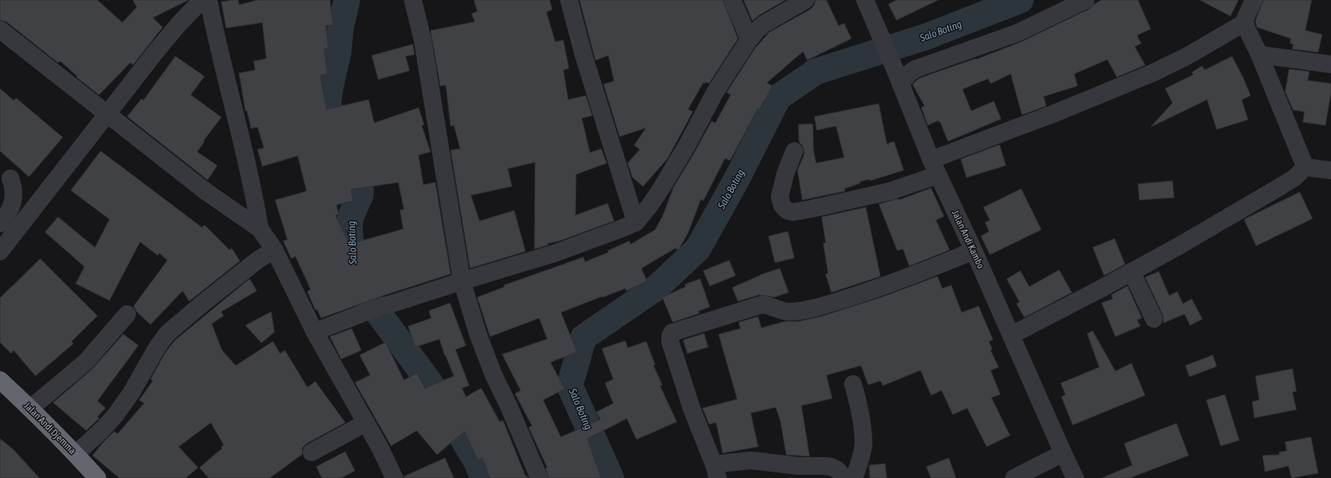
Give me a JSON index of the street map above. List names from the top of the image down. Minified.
{"streets":{"highway":["Jalan Andi Djemma"],"street":["Jalan Andi Kambo"]},"water":["Salo Boting"]}
